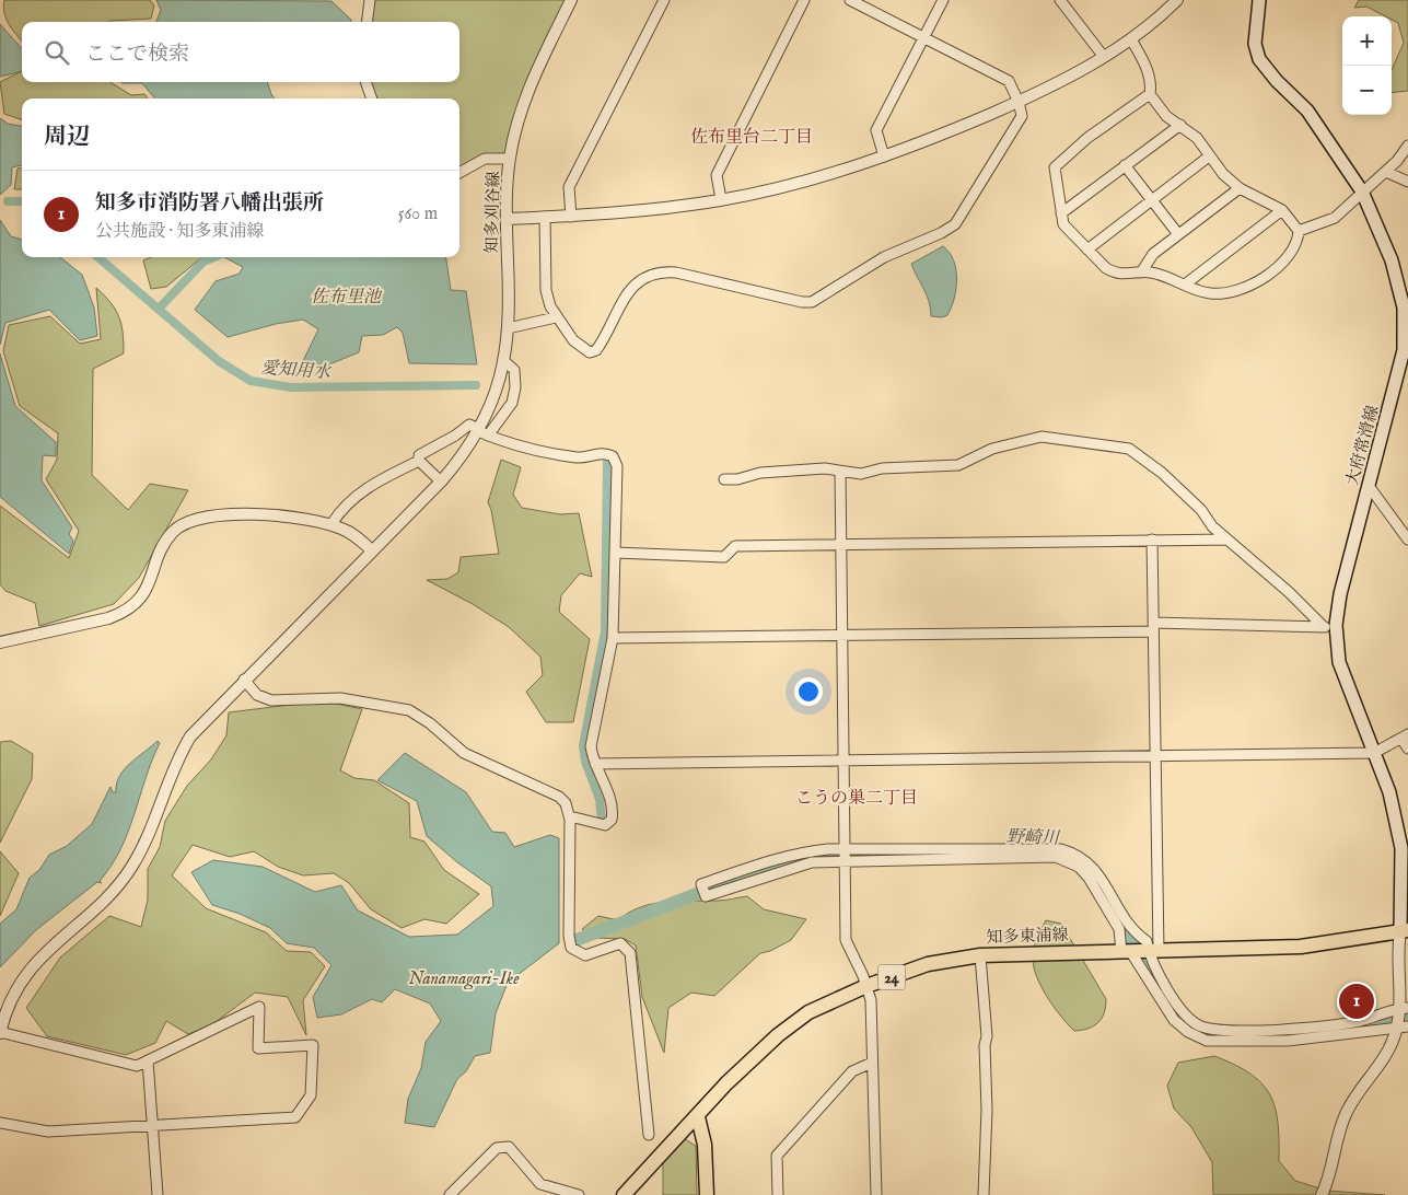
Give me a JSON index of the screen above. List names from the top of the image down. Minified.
{"streets":{"main road":["大府常滑線","知多東浦線","24"],"street":["知多刈谷線"]},"crossings":[["大府常滑線","知多東浦線"]],"districts":["佐布里台二丁目","こうの巣二丁目"],"water":["佐布里池","愛知用水","野崎川","Nanamagari-Ike"],"page":{"map_buttons":["+","−"],"search":"ここで検索","heading":"周辺","list":[{"mark":"1","name":"知多市消防署八幡出張所","note":"公共施設 · 知多東浦線","value":"560 m"}],"pins":"1"}}
